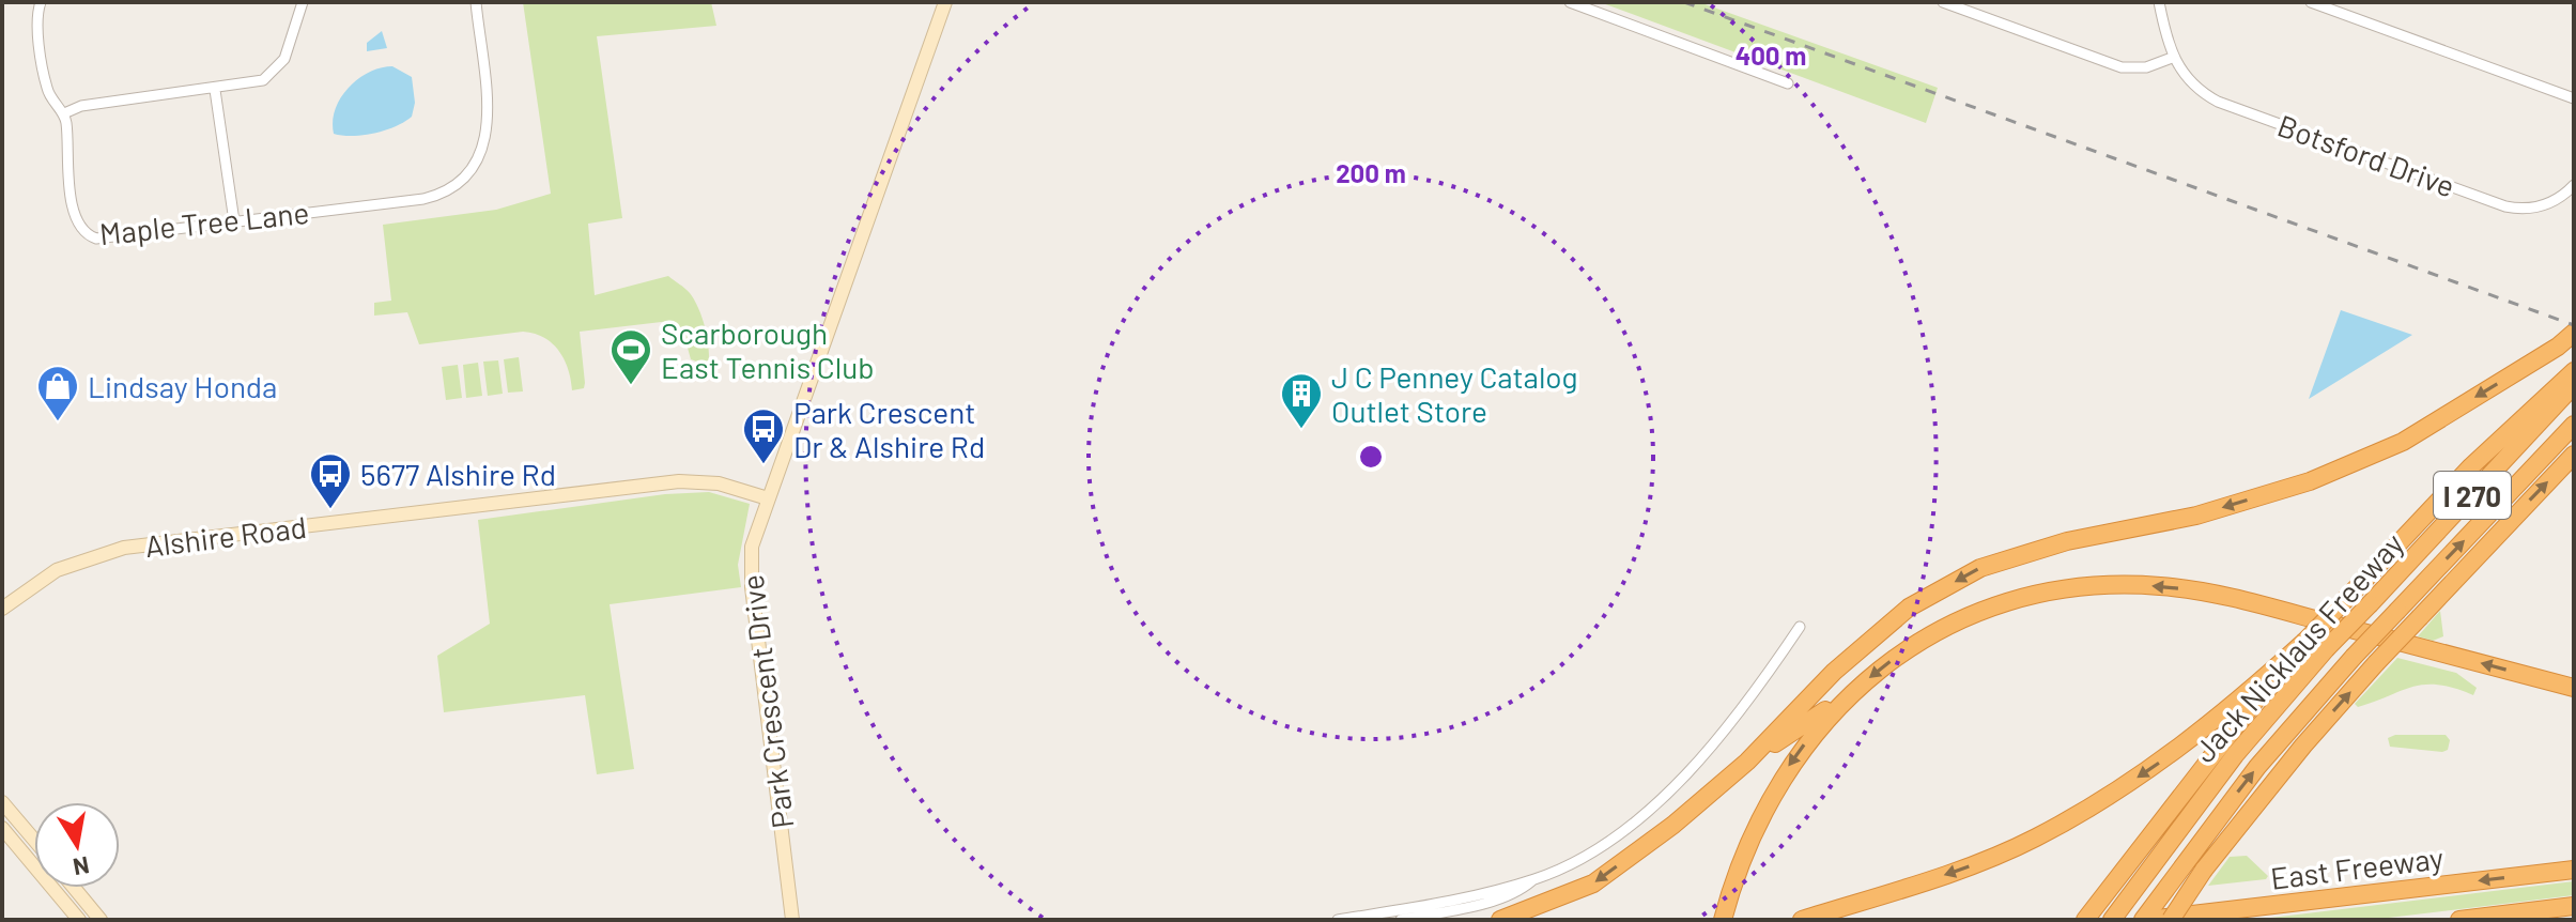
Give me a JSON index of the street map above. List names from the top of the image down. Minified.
{"streets":{"highway":["I 270","Jack Nicklaus Freeway","East Freeway"],"street":["Botsford Drive","Maple Tree Lane","Alshire Road","Park Crescent Drive"]},"crossings":[["Alshire Road","Park Crescent Drive"],["Jack Nicklaus Freeway","East Freeway"]],"places":{"sports":["Scarborough East Tennis Club"],"shop":["Lindsay Honda"],"building":["J C Penney Catalog Outlet Store"],"bus stop":["Park Crescent Dr & Alshire Rd","5677 Alshire Rd"]},"north":"bottom","rings":["400 m","200 m"]}
